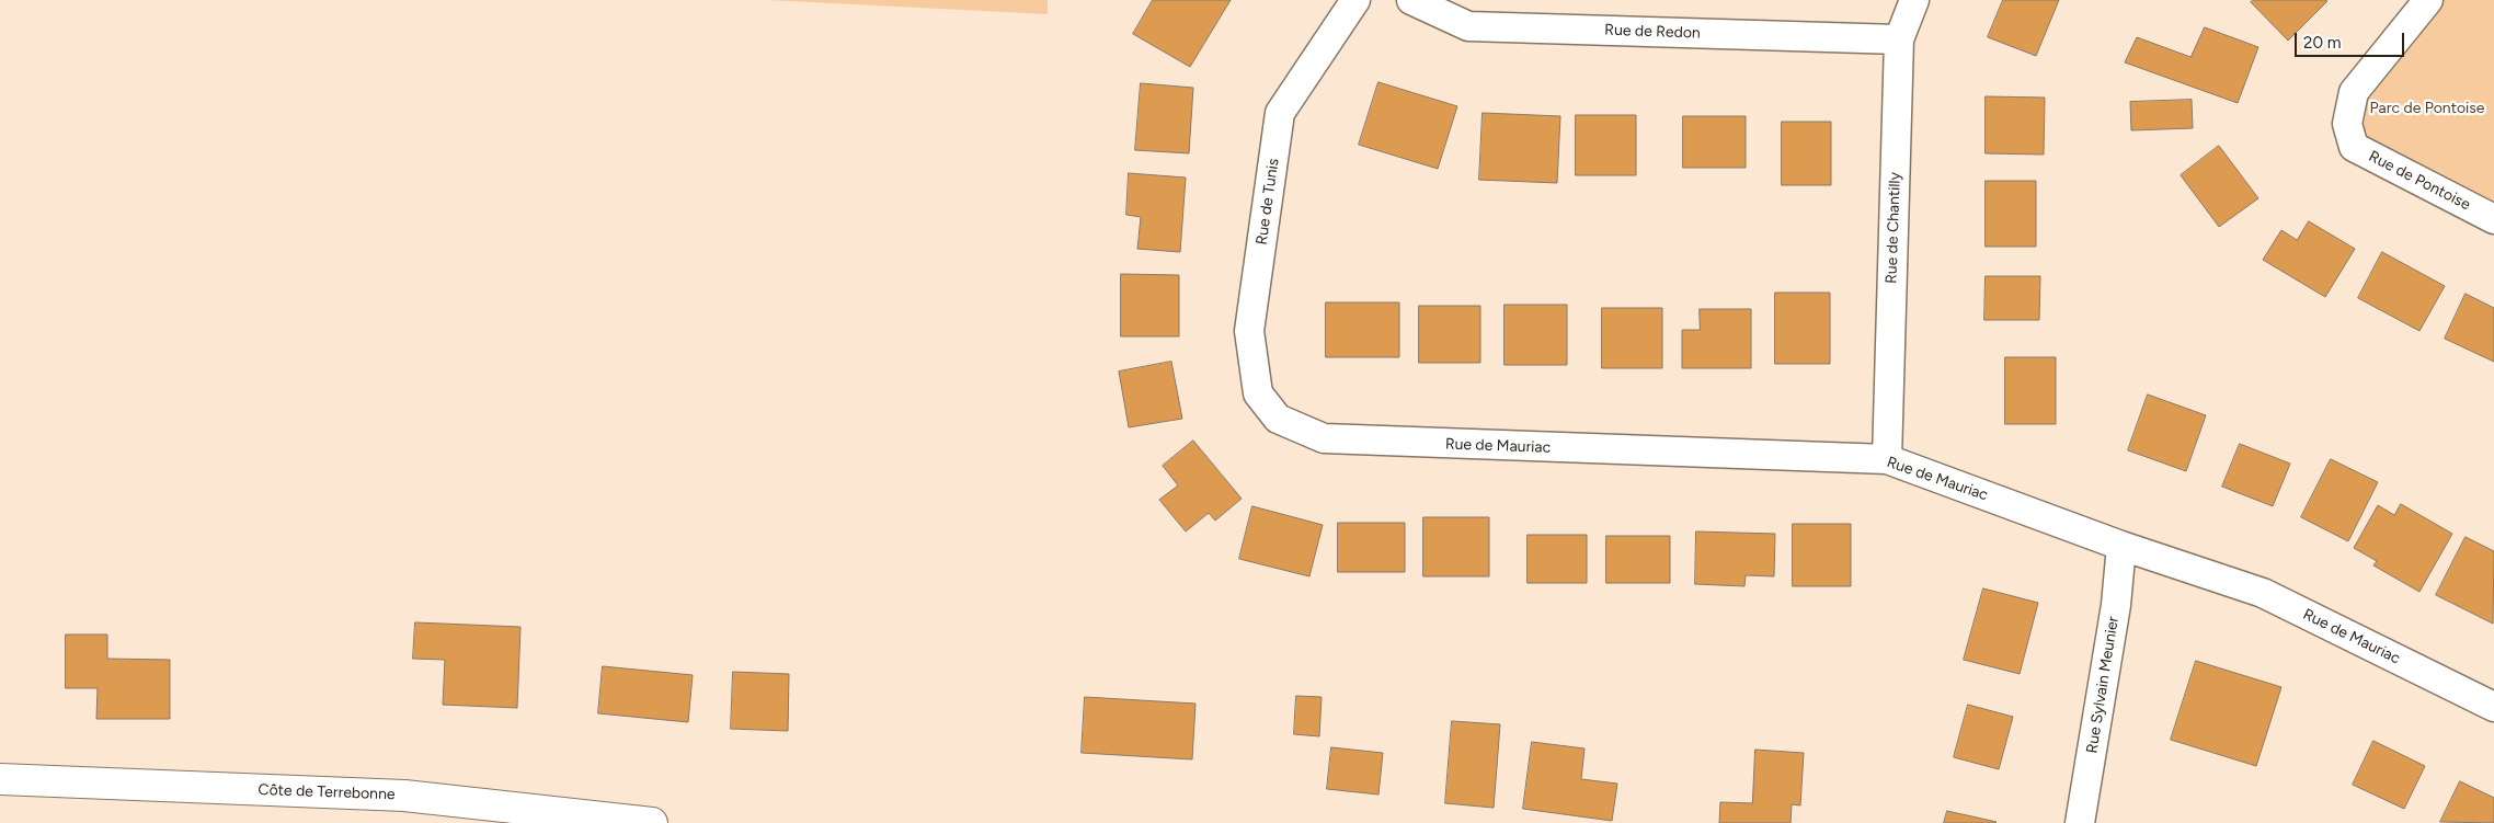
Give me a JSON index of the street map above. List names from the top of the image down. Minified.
{"streets":{"main road":["Côte de Terrebonne"],"street":["Rue de Redon","Rue de Pontoise","Rue de Tunis","Rue de Chantilly","Rue de Mauriac","Rue Sylvain Meunier"]},"crossings":[["Rue de Redon","Rue de Chantilly"],["Rue de Tunis","Rue de Mauriac"],["Rue de Chantilly","Rue de Mauriac"],["Rue de Mauriac","Rue Sylvain Meunier"]],"parks":["Parc de Pontoise"],"scale_bar":"20 m"}
